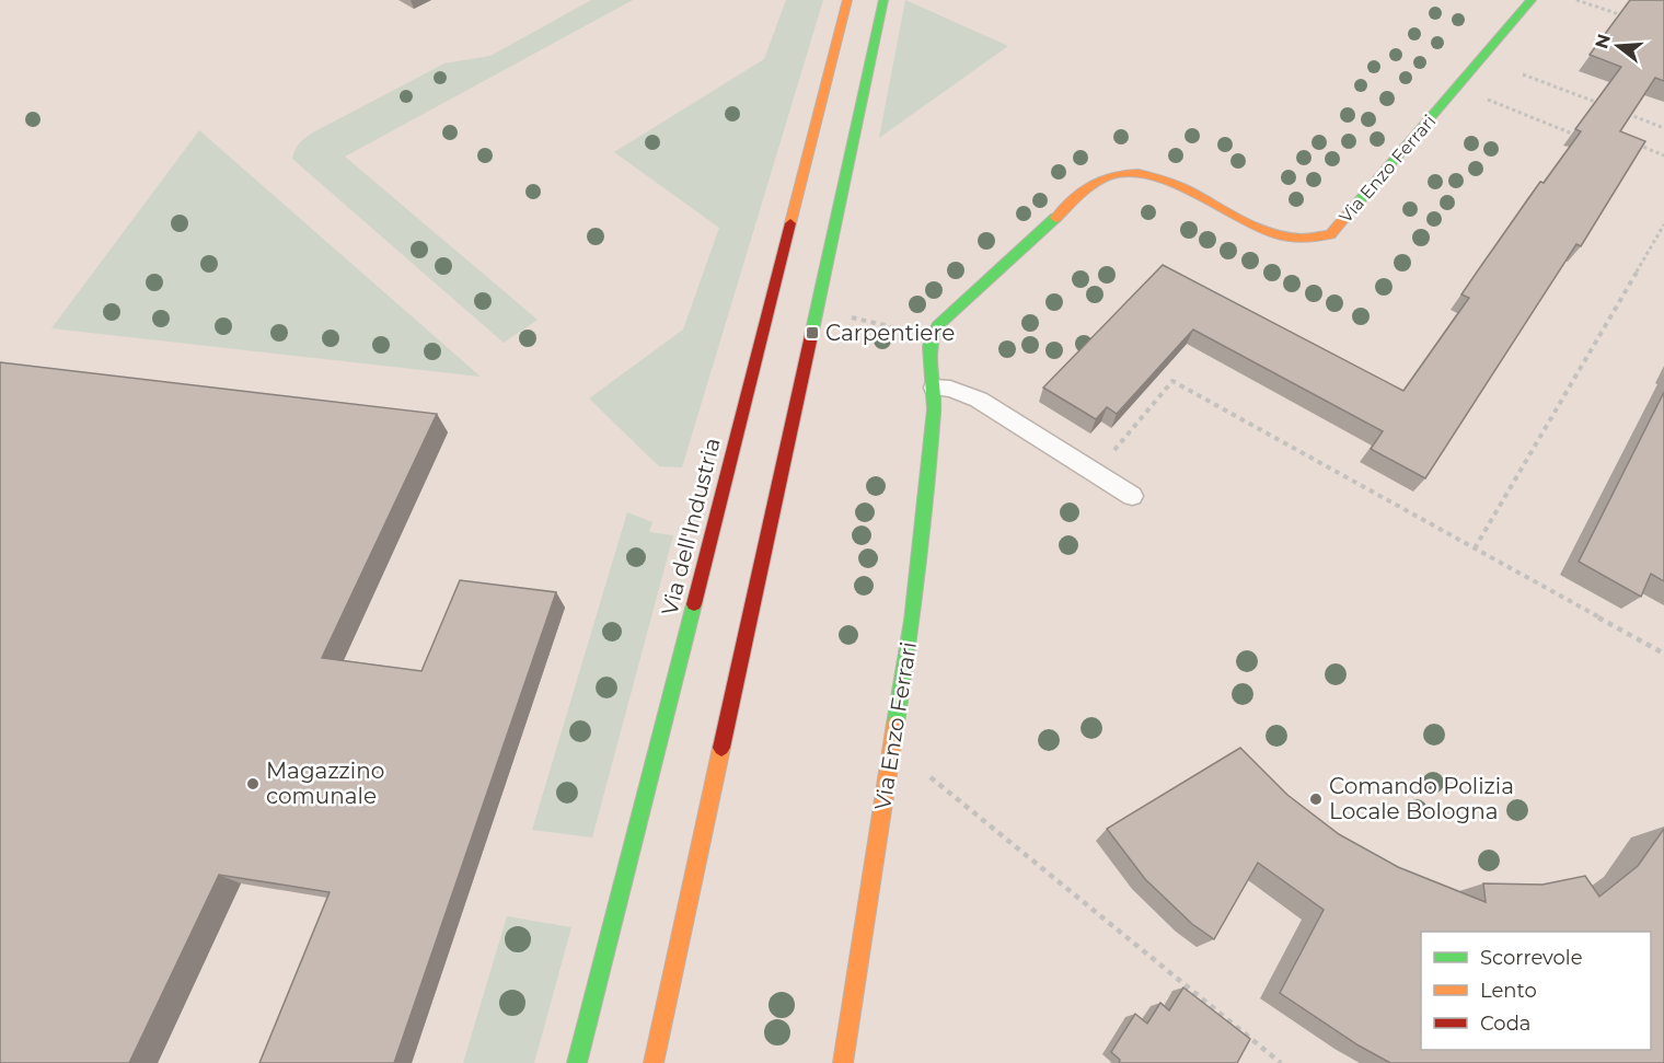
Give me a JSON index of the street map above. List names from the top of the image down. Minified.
{"streets":{"main road":["Via Enzo Ferrari","Via dell'Industria"]},"places":{"transit":["Carpentiere"],"other":["Magazzino comunale","Comando Polizia Locale Bologna"]},"legend":["Scorrevole","Lento","Coda"],"north":"left"}
